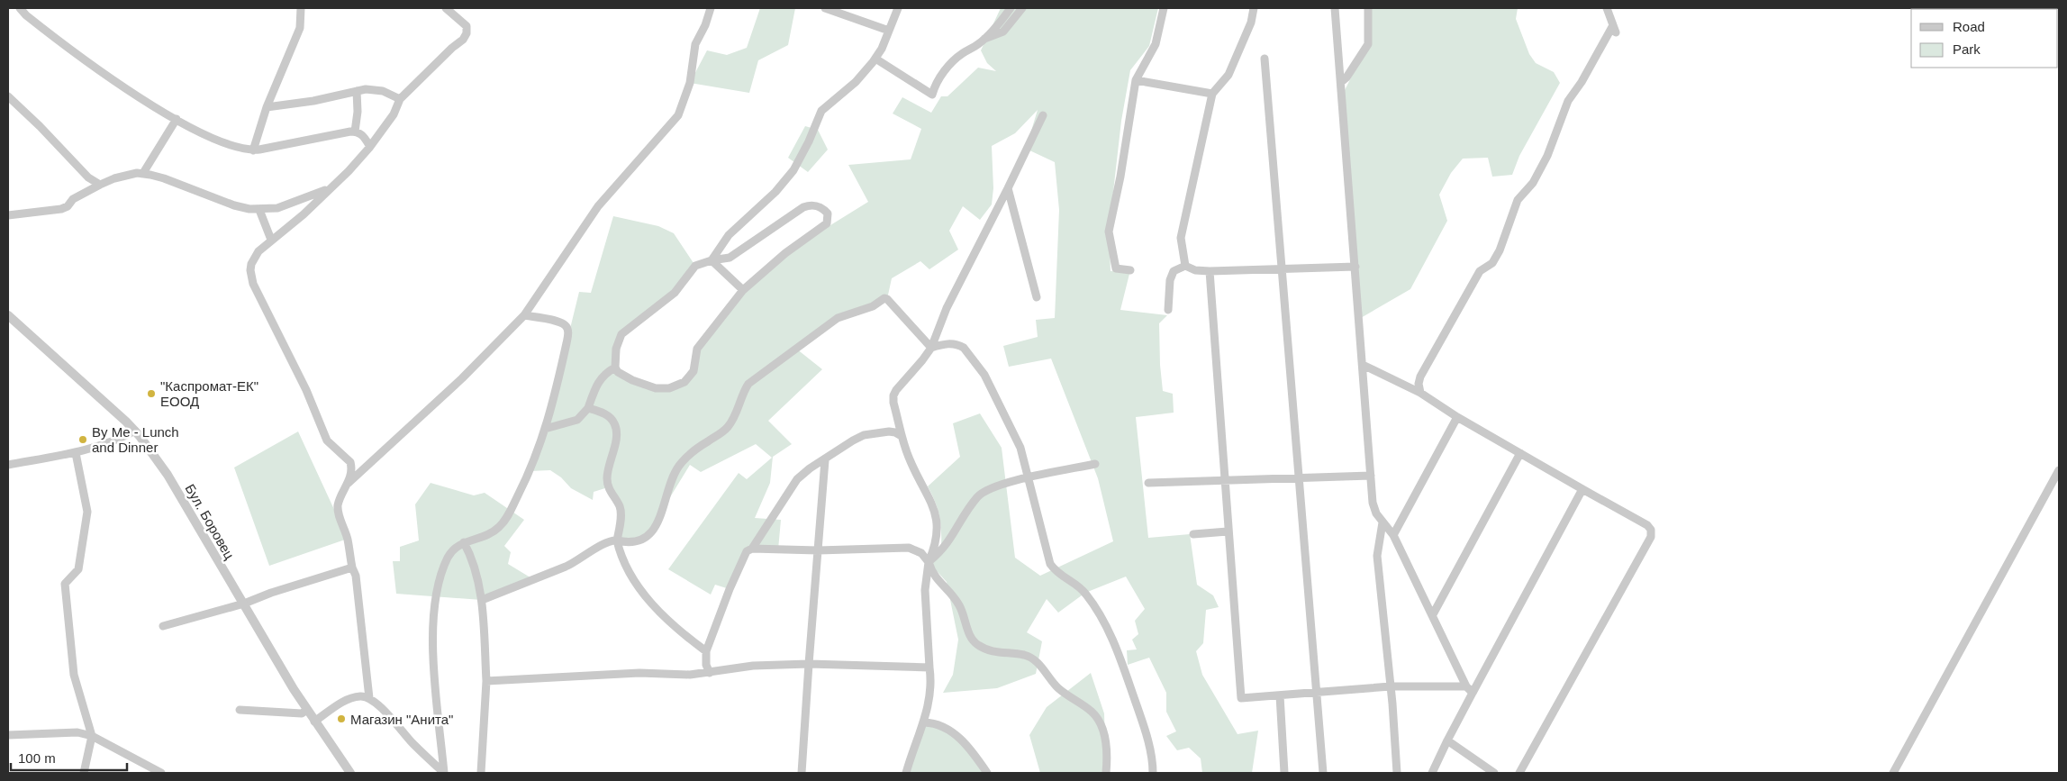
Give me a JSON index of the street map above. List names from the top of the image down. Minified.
{"streets":{"street":["Бул. Боровец"]},"places":["\"Каспромат-ЕК\" ЕООД","By Me - Lunch and Dinner","Магазин \"Анита\""],"legend":["Road","Park"],"scale_bar":"100 m"}
